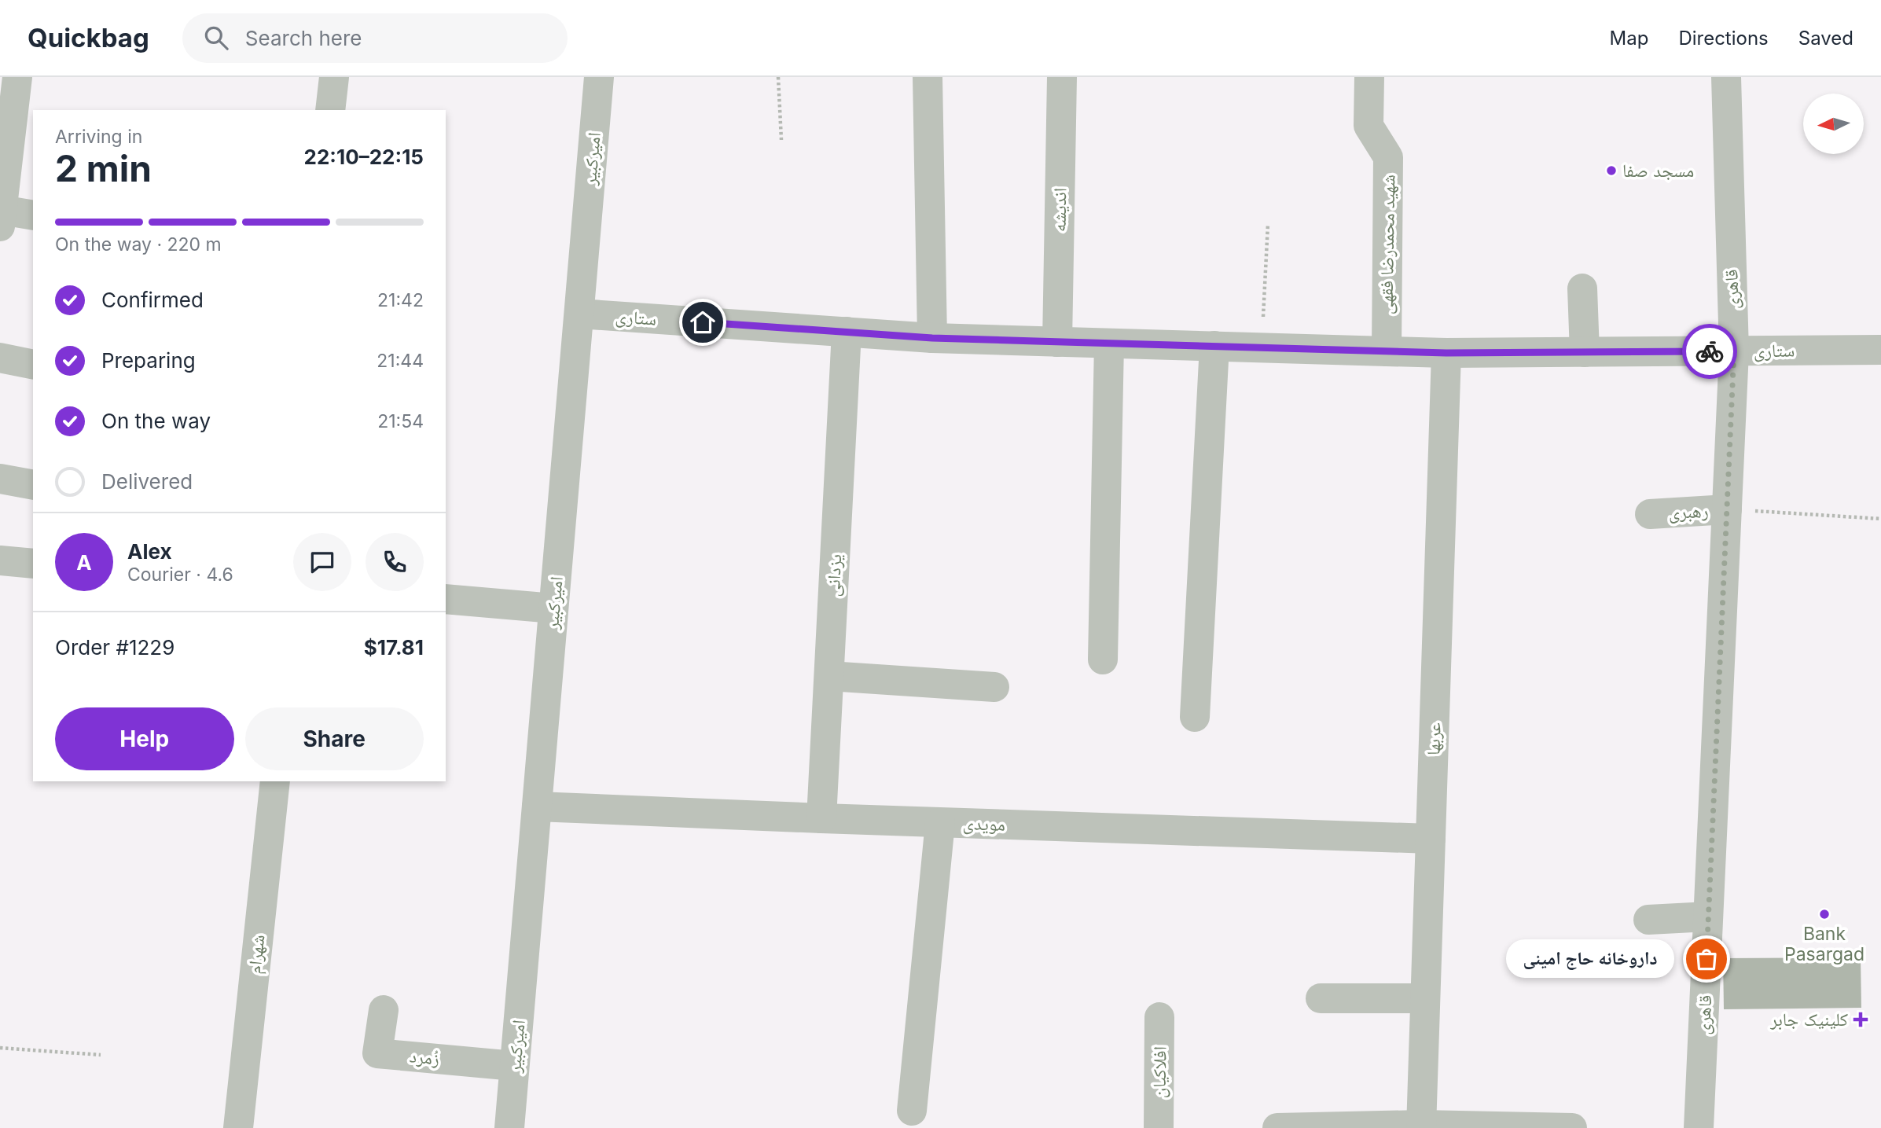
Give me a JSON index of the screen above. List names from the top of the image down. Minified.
{"streets":{"street":["امیرکبیر","اندیشه","شهید محمدرضا فقهی","قاهری","ستاری","رهبری","یزدانی","عربها","مویدی","شهرام","زُمرد","افلاکیان"]},"crossings":[["امیرکبیر","ستاری"],["امیرکبیر","مویدی"],["امیرکبیر","زُمرد"],["اندیشه","ستاری"],["شهید محمدرضا فقهی","ستاری"],["قاهری","ستاری"],["قاهری","رهبری"],["ستاری","یزدانی"],["ستاری","عربها"],["یزدانی","مویدی"],["عربها","مویدی"]],"places":{"other":["مسجد صفا","Bank Pasargad","داروخانه حاج امینی"],"health":["کلینیک جابر"]},"north":"left","page":{"header":"Quickbag","search":"Search here","nav":["Map","Directions","Saved"],"heading":["2 min","Arriving in","22:10–22:15"],"panel":["Alex","Courier · 4.6","Order #1229","$17.81"],"bar":"On the way · 220 m","list":[["Confirmed","21:42"],["Preparing","21:44"],["On the way","21:54"],"Delivered"],"round":"A","buttons":["Help","Share"],"bubble":"داروخانه حاج امینی"}}
